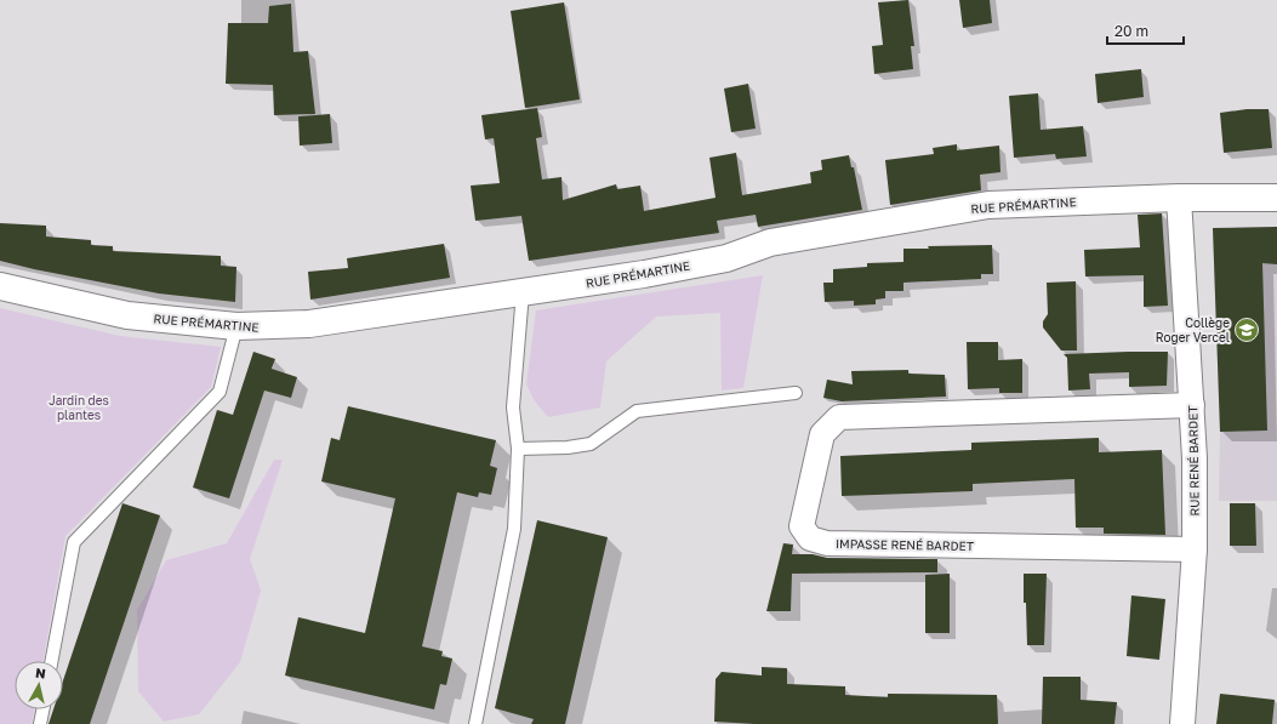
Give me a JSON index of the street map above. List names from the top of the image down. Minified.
{"streets":{"street":["RUE PRÉMARTINE","RUE RENÉ BARDET","IMPASSE RENÉ BARDET"]},"crossings":[["RUE PRÉMARTINE","RUE RENÉ BARDET"],["RUE RENÉ BARDET","IMPASSE RENÉ BARDET"]],"parks":["Jardin des plantes"],"places":{"school or university":["Collège Roger Vercel"]},"scale_bar":"20 m","north":"top"}
